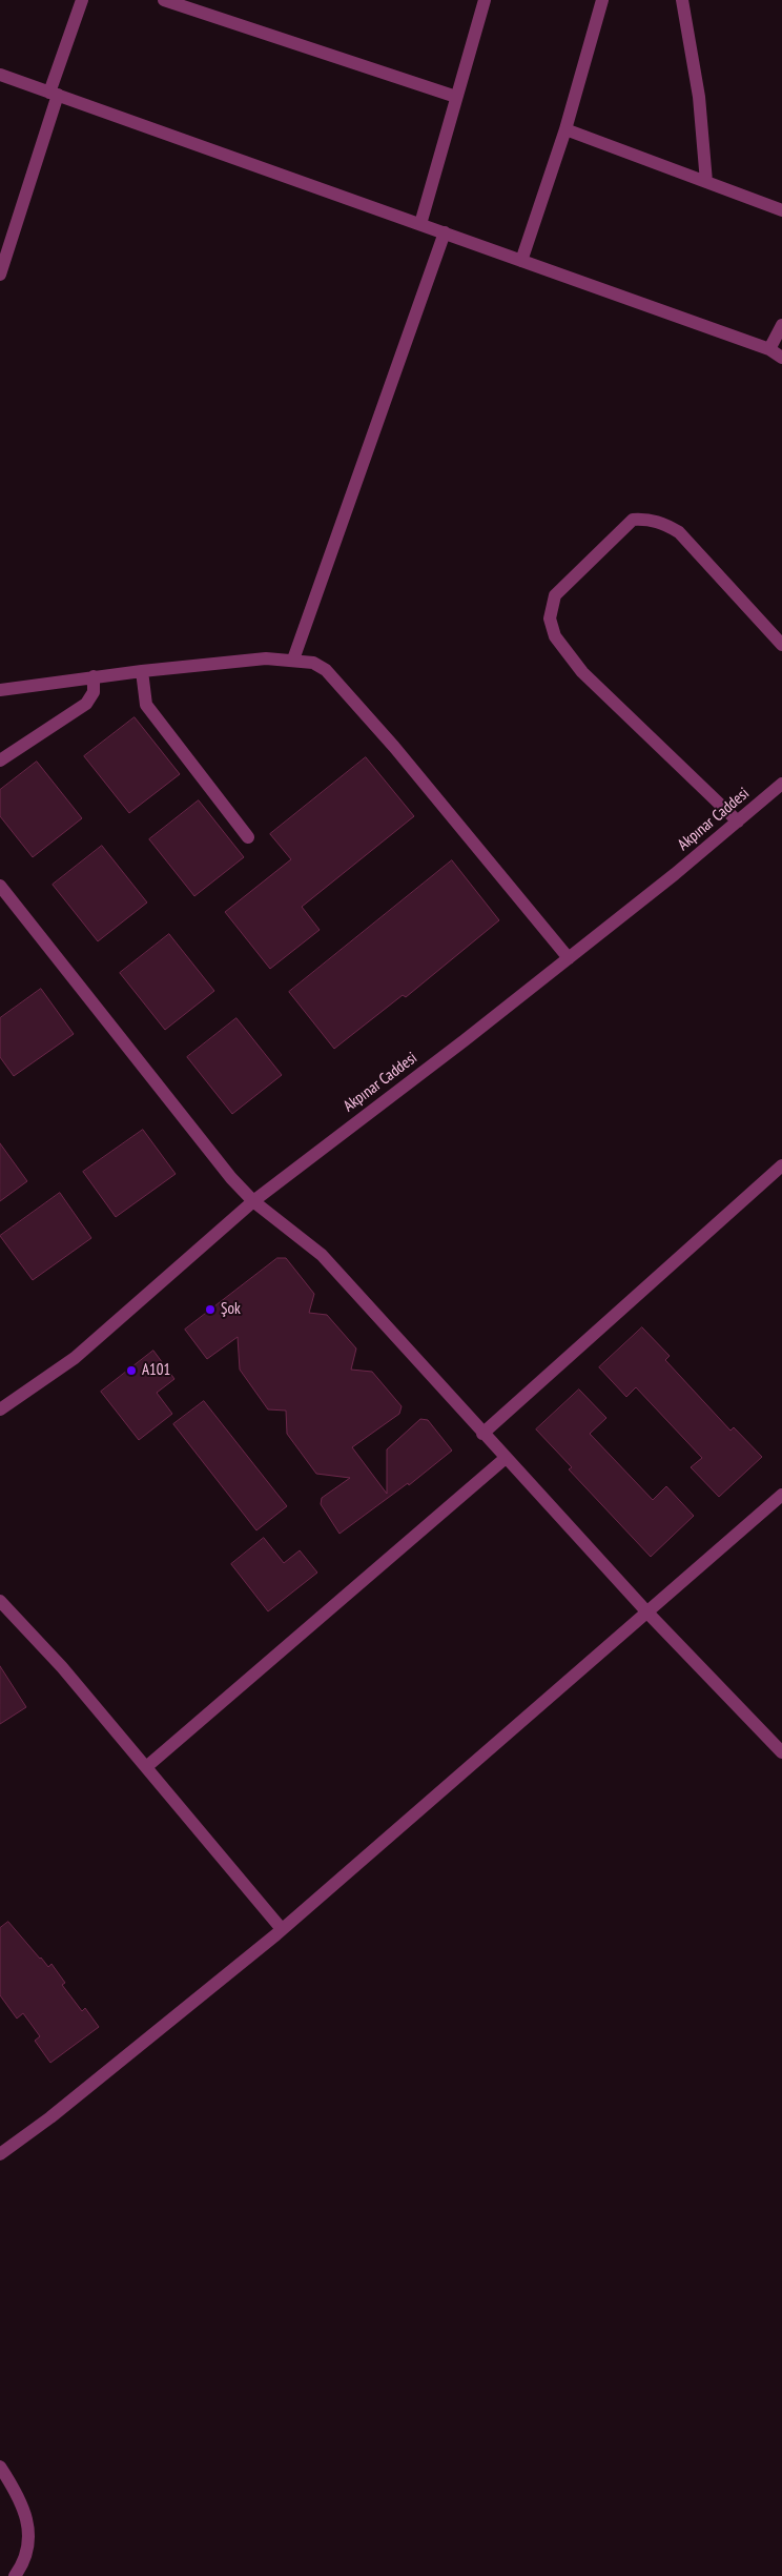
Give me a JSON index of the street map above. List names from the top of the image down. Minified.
{"streets":{"street":["Akpınar Caddesi"]},"places":["Şok","A101"]}
